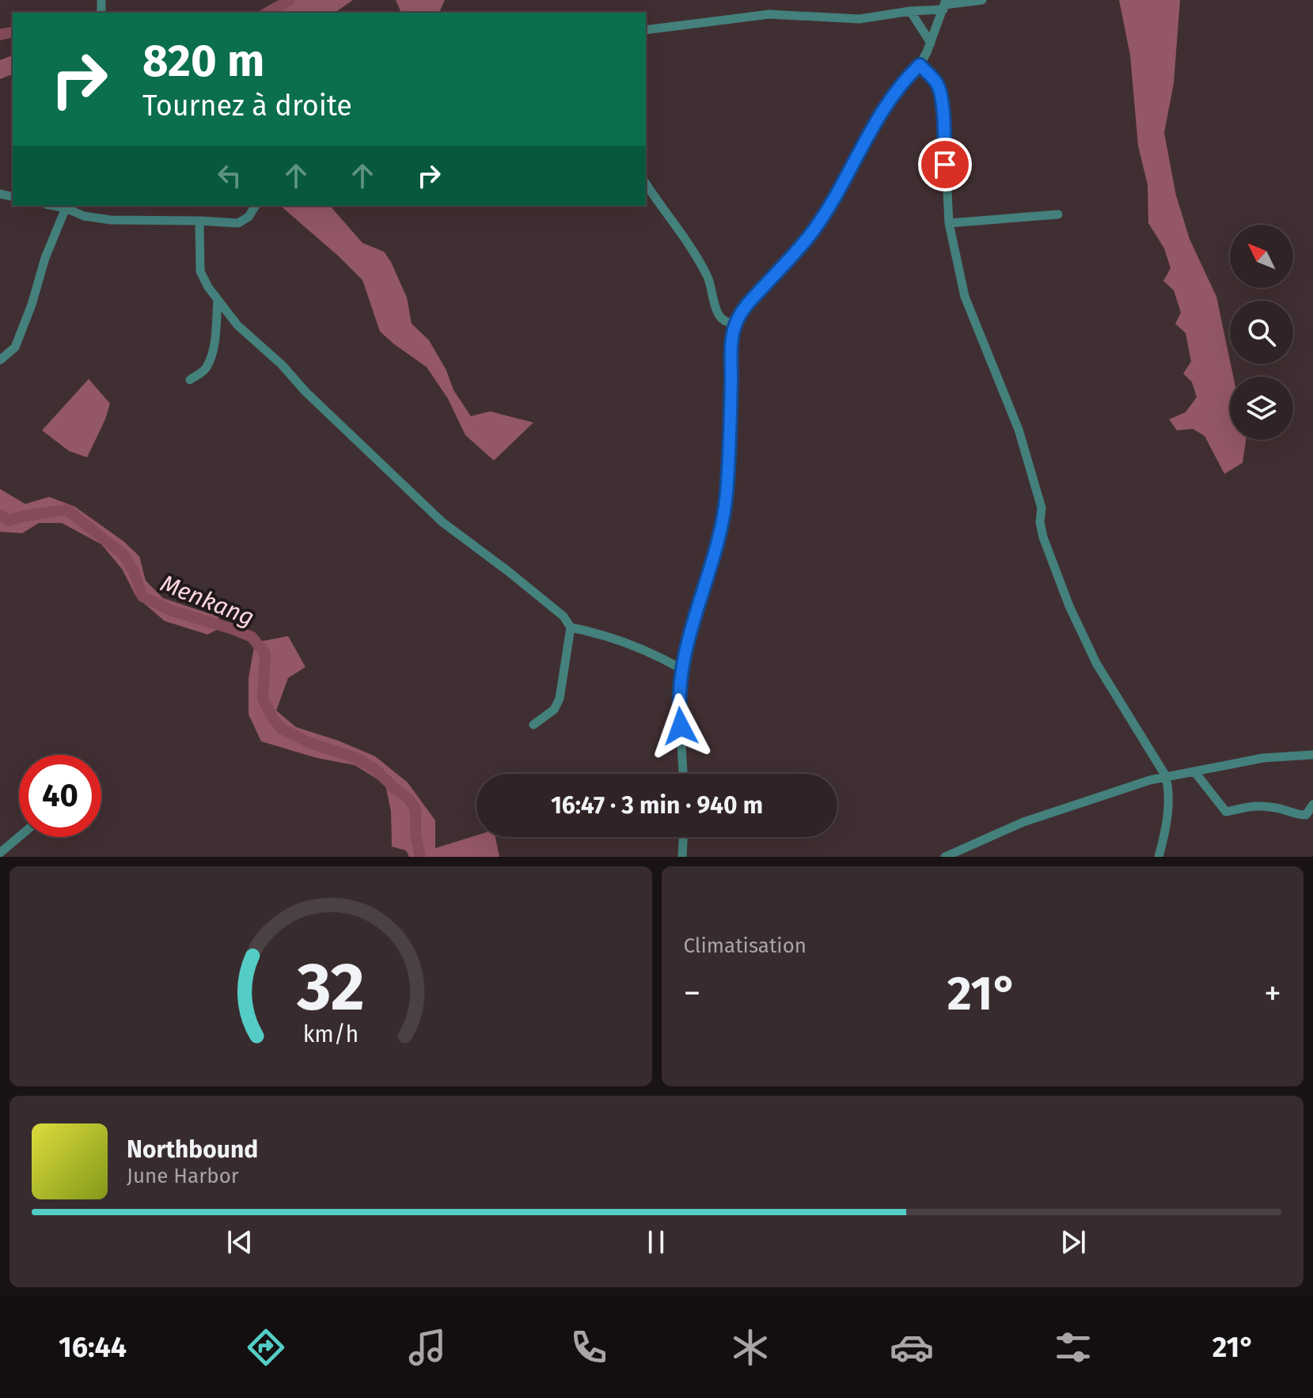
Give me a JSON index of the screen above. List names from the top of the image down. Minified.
{"water":["Menkang"],"north":"top left","page":{"turn":["820 m","Tournez à droite"],"limit":"40","trip":"16:47 · 3 min · 940 m","tile":"Climatisation","heat":["−","21°","+"],"song":["Northbound","June Harbor"],"tabs":["16:44","21°"],"gauge":["32","km/h"]}}
